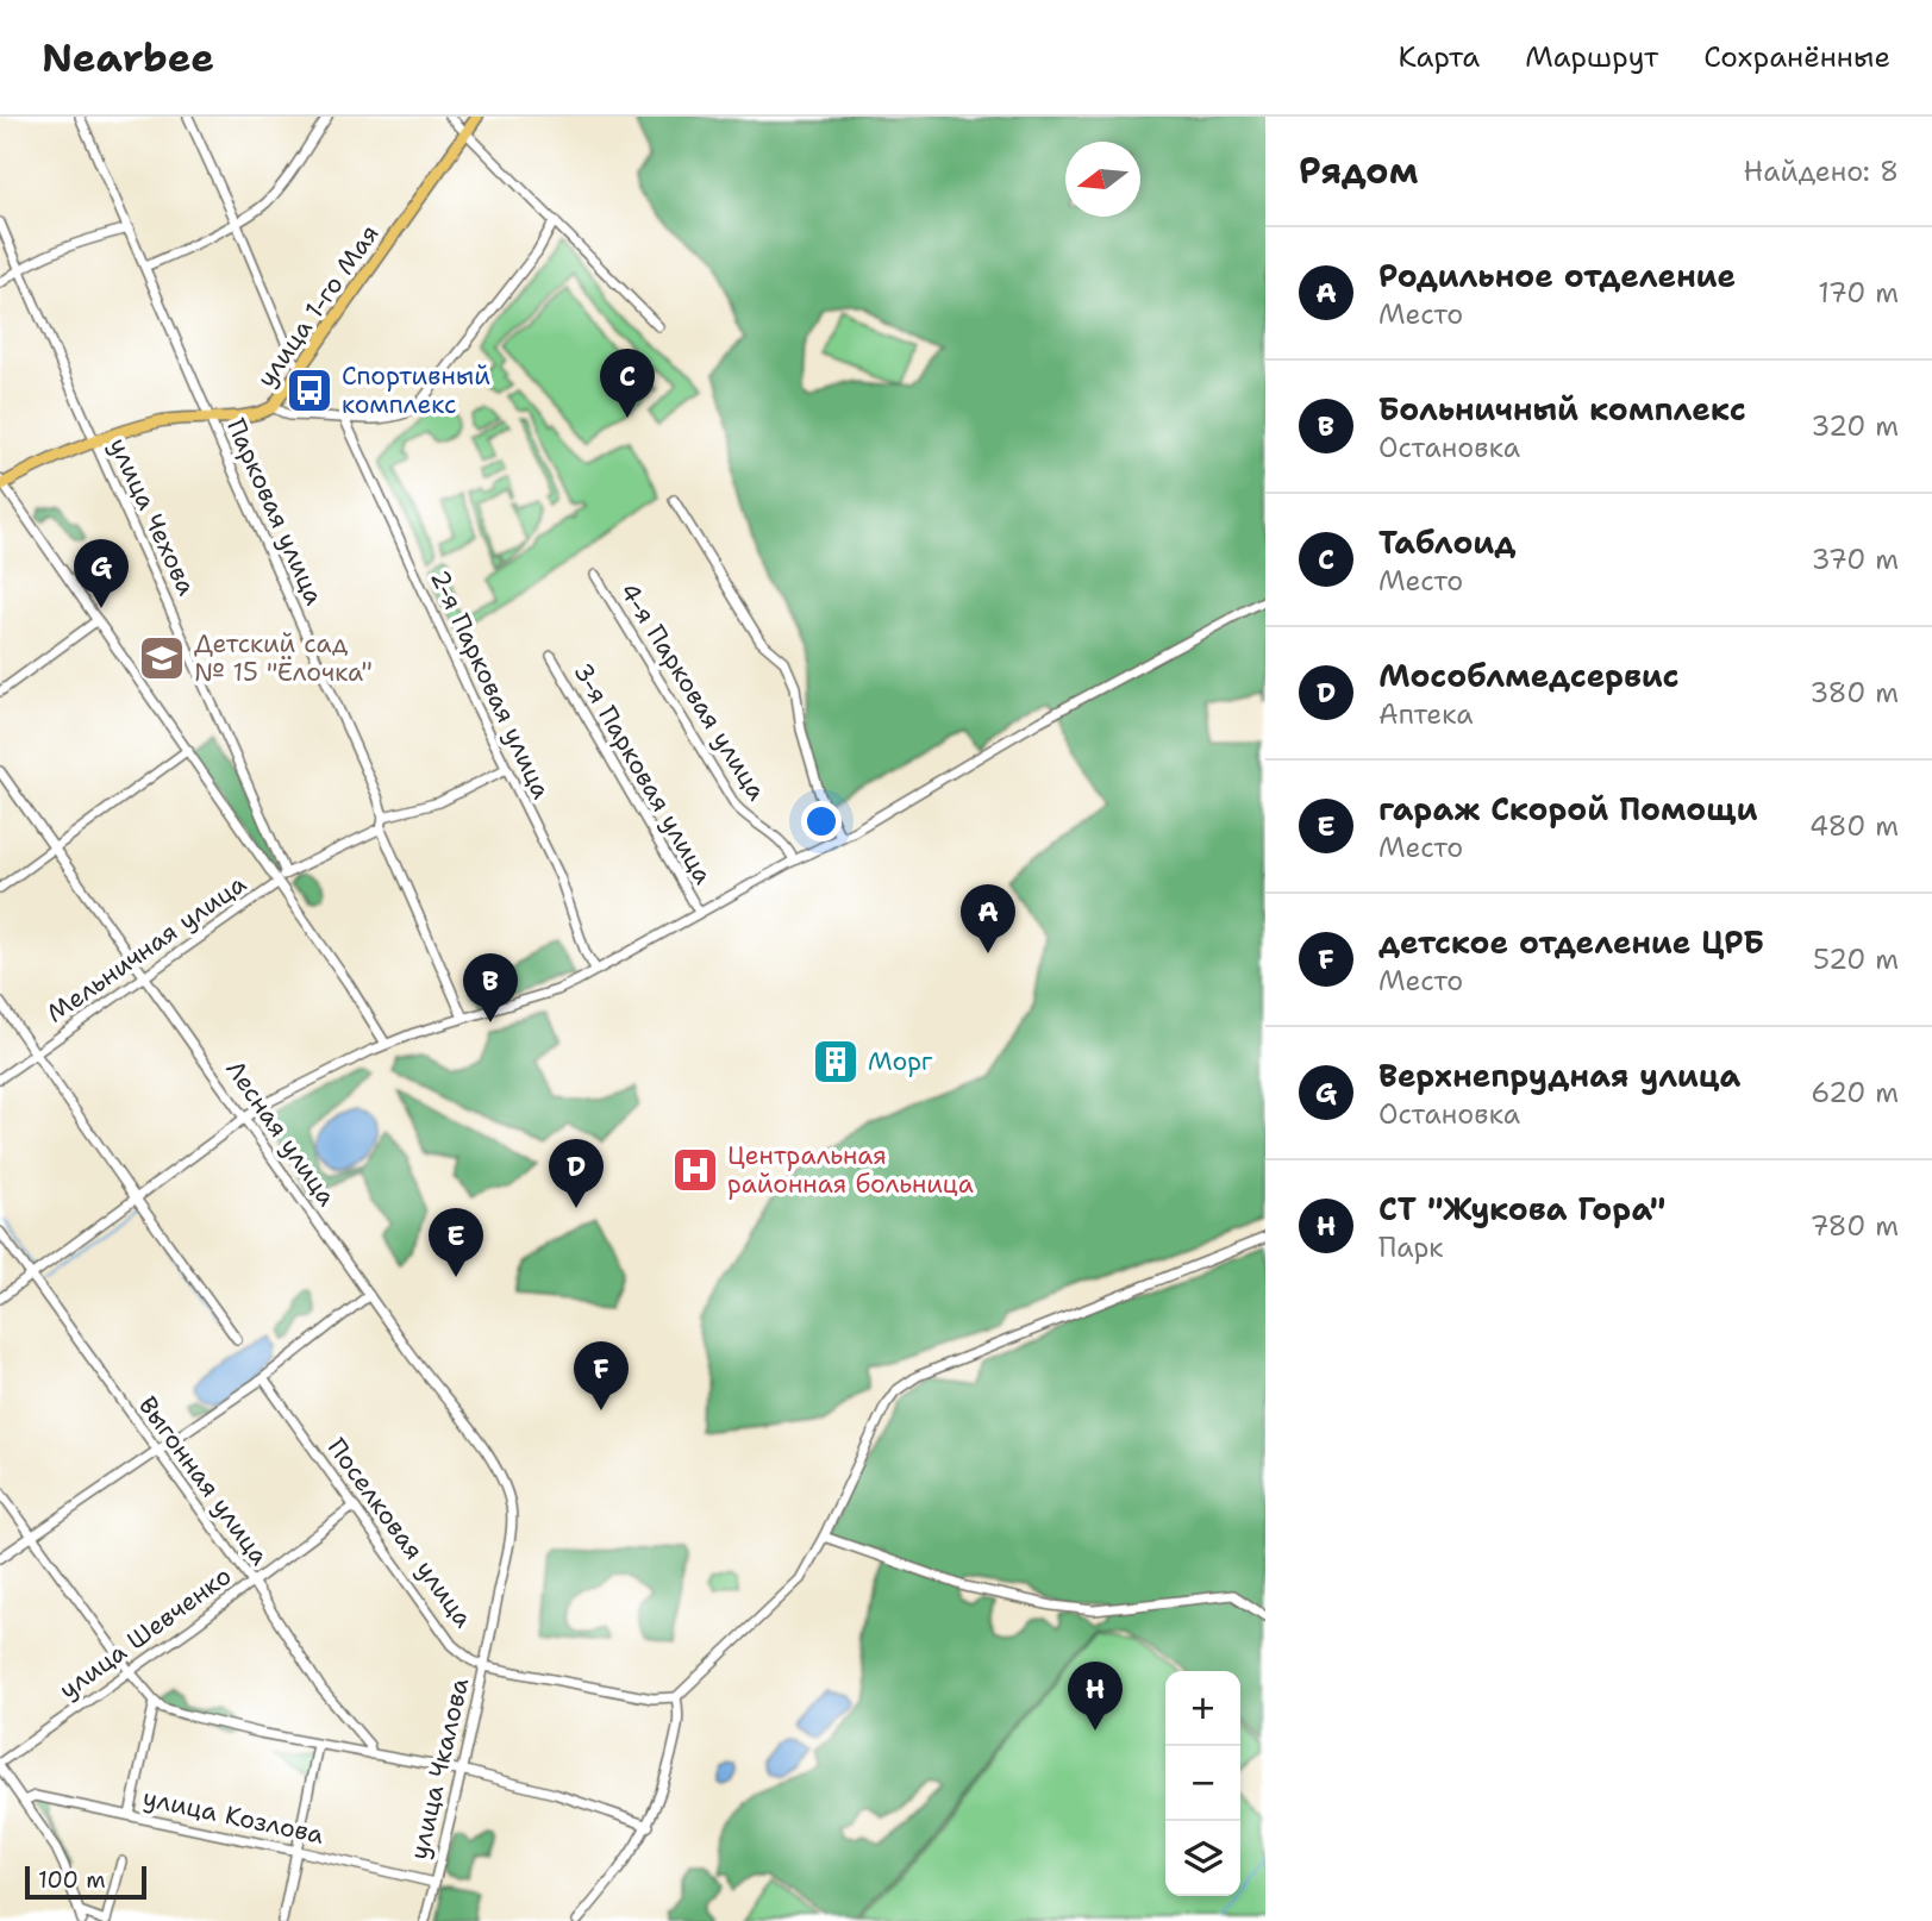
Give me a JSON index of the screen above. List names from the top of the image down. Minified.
{"streets":{"main road":["улица 1-го Мая"],"street":["Парковая улица","улица Чехова","2-я Парковая улица","4-я Парковая улица","3-я Парковая улица","Мельничная улица","Лесная улица","Выгонная улица","Поселковая улица","улица Шевченко","улица Чкалова","улица Козлова"]},"crossings":[["улица 1-го Мая","Парковая улица"],["улица 1-го Мая","улица Чехова"],["Парковая улица","Мельничная улица"],["улица Чехова","Мельничная улица"],["Мельничная улица","Лесная улица"],["Лесная улица","улица Чкалова"],["Выгонная улица","улица Шевченко"],["Поселковая улица","улица Шевченко"],["Поселковая улица","улица Чкалова"],["улица Чкалова","улица Козлова"]],"places":{"bus stop":["Спортивный комплекс"],"school or university":["Детский сад № 15 \"Ёлочка\""],"building":["Морг"],"hospital":["Центральная районная больница"]},"scale_bar":"100 m","north":"left","page":{"header":"Nearbee","nav":["Карта","Маршрут","Сохранённые"],"heading":["Рядом","Найдено: 8"],"list":[{"mark":"A","name":"Родильное отделение","note":"Место","value":"170 m"},{"mark":"B","name":"Больничный комплекс","note":"Остановка","value":"320 m"},{"mark":"C","name":"Таблоид","note":"Место","value":"370 m"},{"mark":"D","name":"Мособлмедсервис","note":"Аптека","value":"380 m"},{"mark":"E","name":"гараж Скорой Помощи","note":"Место","value":"480 m"},{"mark":"F","name":"детское отделение ЦРБ","note":"Место","value":"520 m"},{"mark":"G","name":"Верхнепрудная улица","note":"Остановка","value":"620 m"},{"mark":"H","name":"СТ \"Жукова Гора\"","note":"Парк","value":"780 m"}],"pins":["C","G","A","B","D","E","F","H"],"map_buttons":["+","−"],"scale":"100 m"}}
